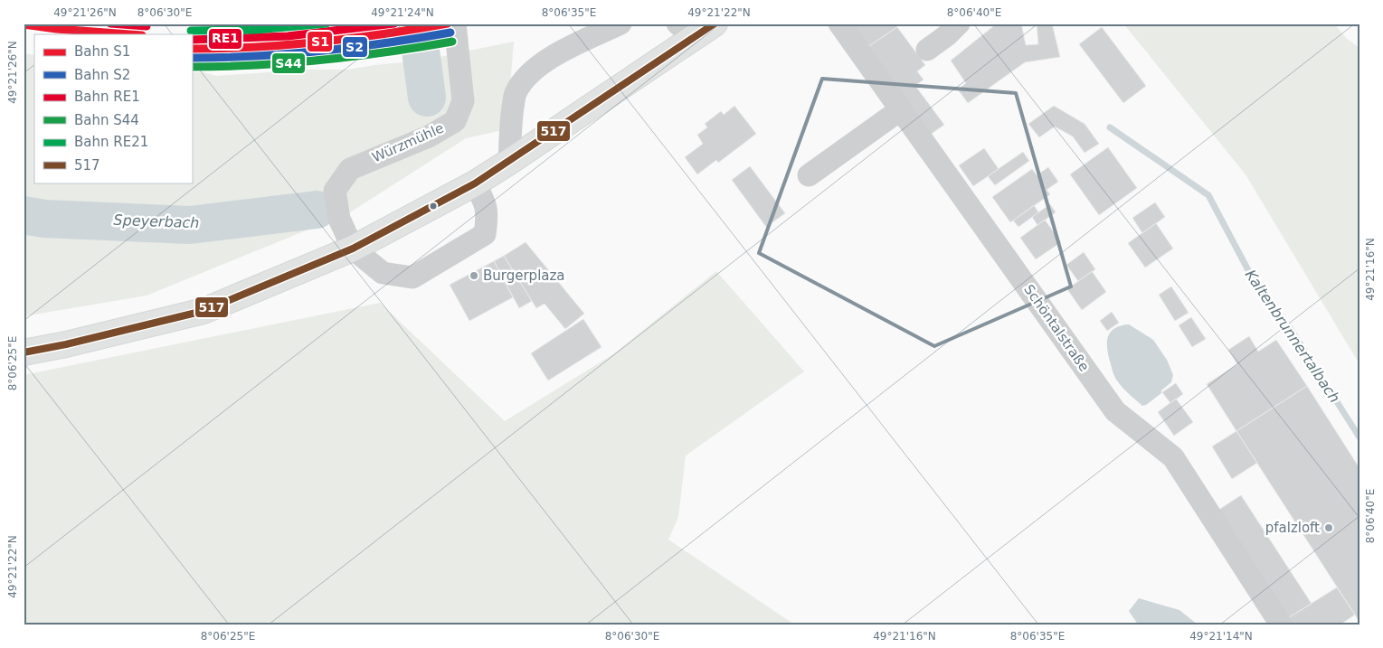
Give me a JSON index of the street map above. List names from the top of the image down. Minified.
{"streets":{"street":["Würzmühle","Schöntalstraße"]},"water":["Speyerbach","Kaltenbrunnertalbach"],"places":["Burgerplaza","pfalzloft"],"lines":["rail line S1","rail line RE1","rail line RE21","transit line 517","rail line S2","rail line S44"],"legend":["Bahn S1","Bahn S2","Bahn RE1","Bahn S44","Bahn RE21","517"],"coordinates":["49°21'26\"N","8°06'30\"E","49°21'24\"N","8°06'35\"E","49°21'22\"N","8°06'40\"E","49°21'16\"N","8°06'25\"E","49°21'14\"N"]}
